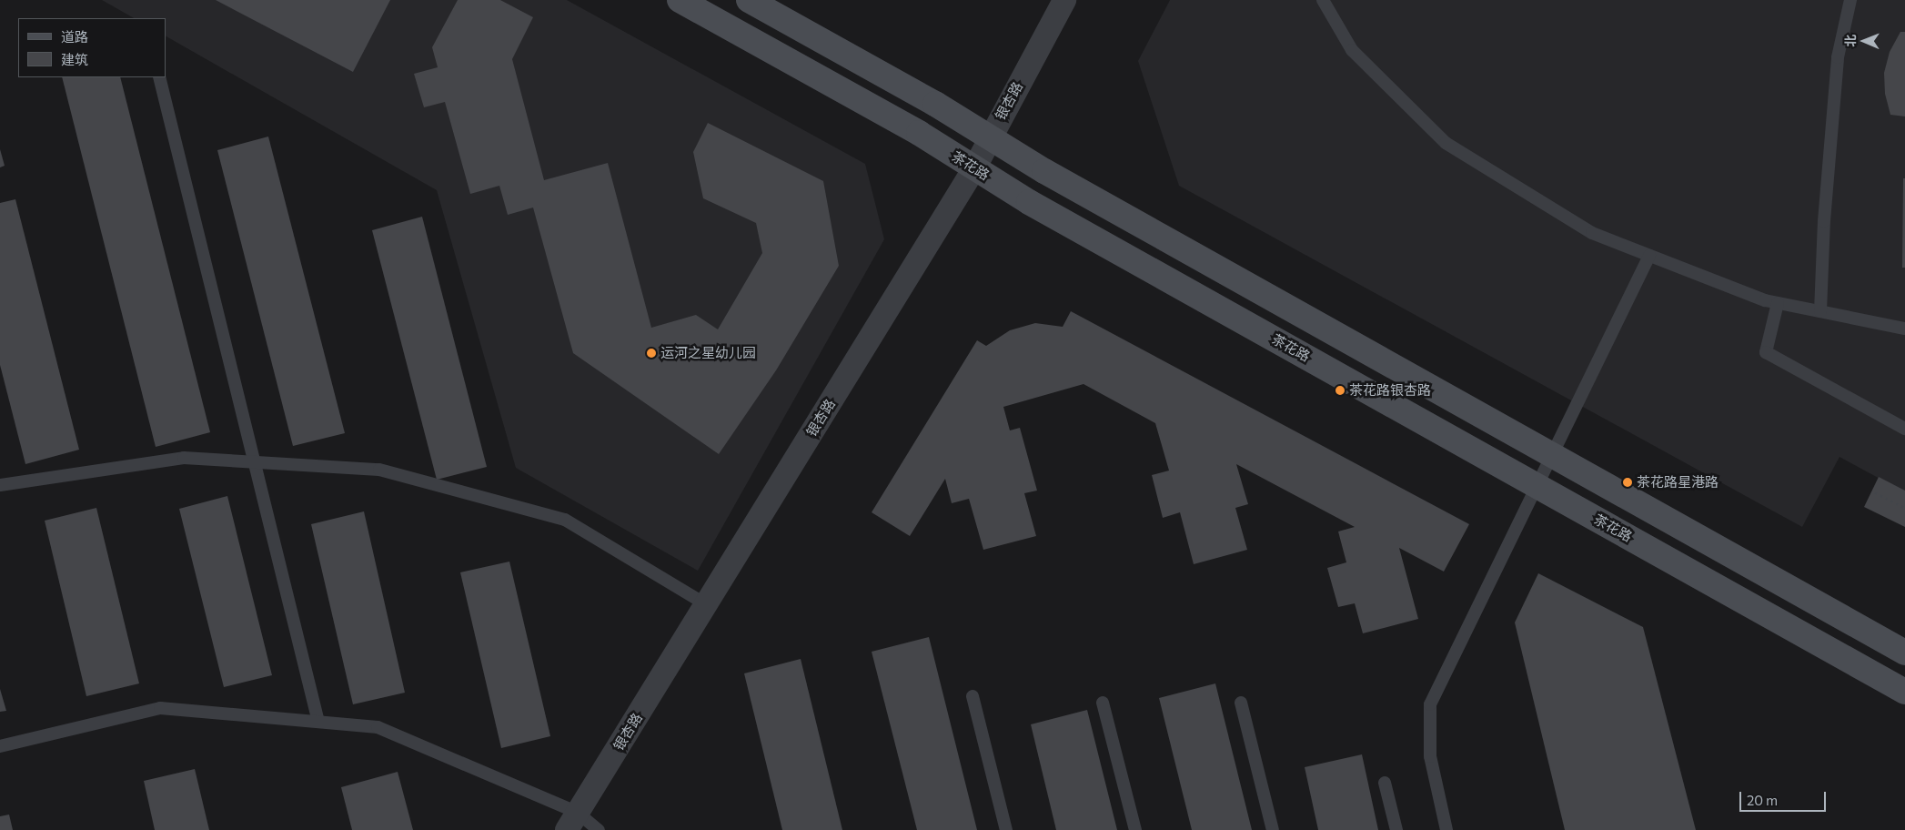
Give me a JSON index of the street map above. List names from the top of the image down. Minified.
{"streets":{"main road":["茶花路"],"street":["银杏路"]},"crossings":[["银杏路","茶花路"]],"places":["运河之星幼儿园","茶花路银杏路","茶花路星港路"],"legend":["道路","建筑"],"scale_bar":"20 m","north":"left"}
